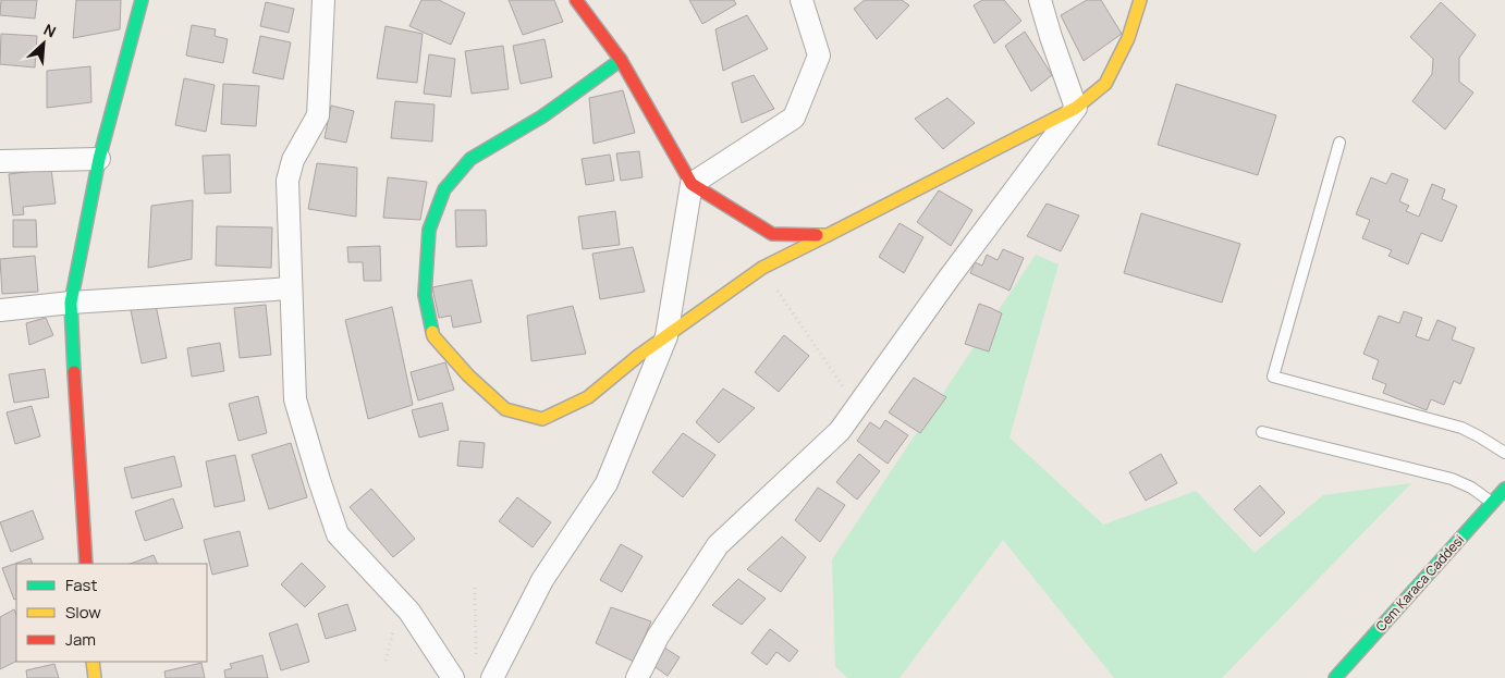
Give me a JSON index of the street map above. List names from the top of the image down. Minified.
{"streets":{"street":["Cem Karaca Caddesi"]},"legend":["Fast","Slow","Jam"],"north":"top right"}
